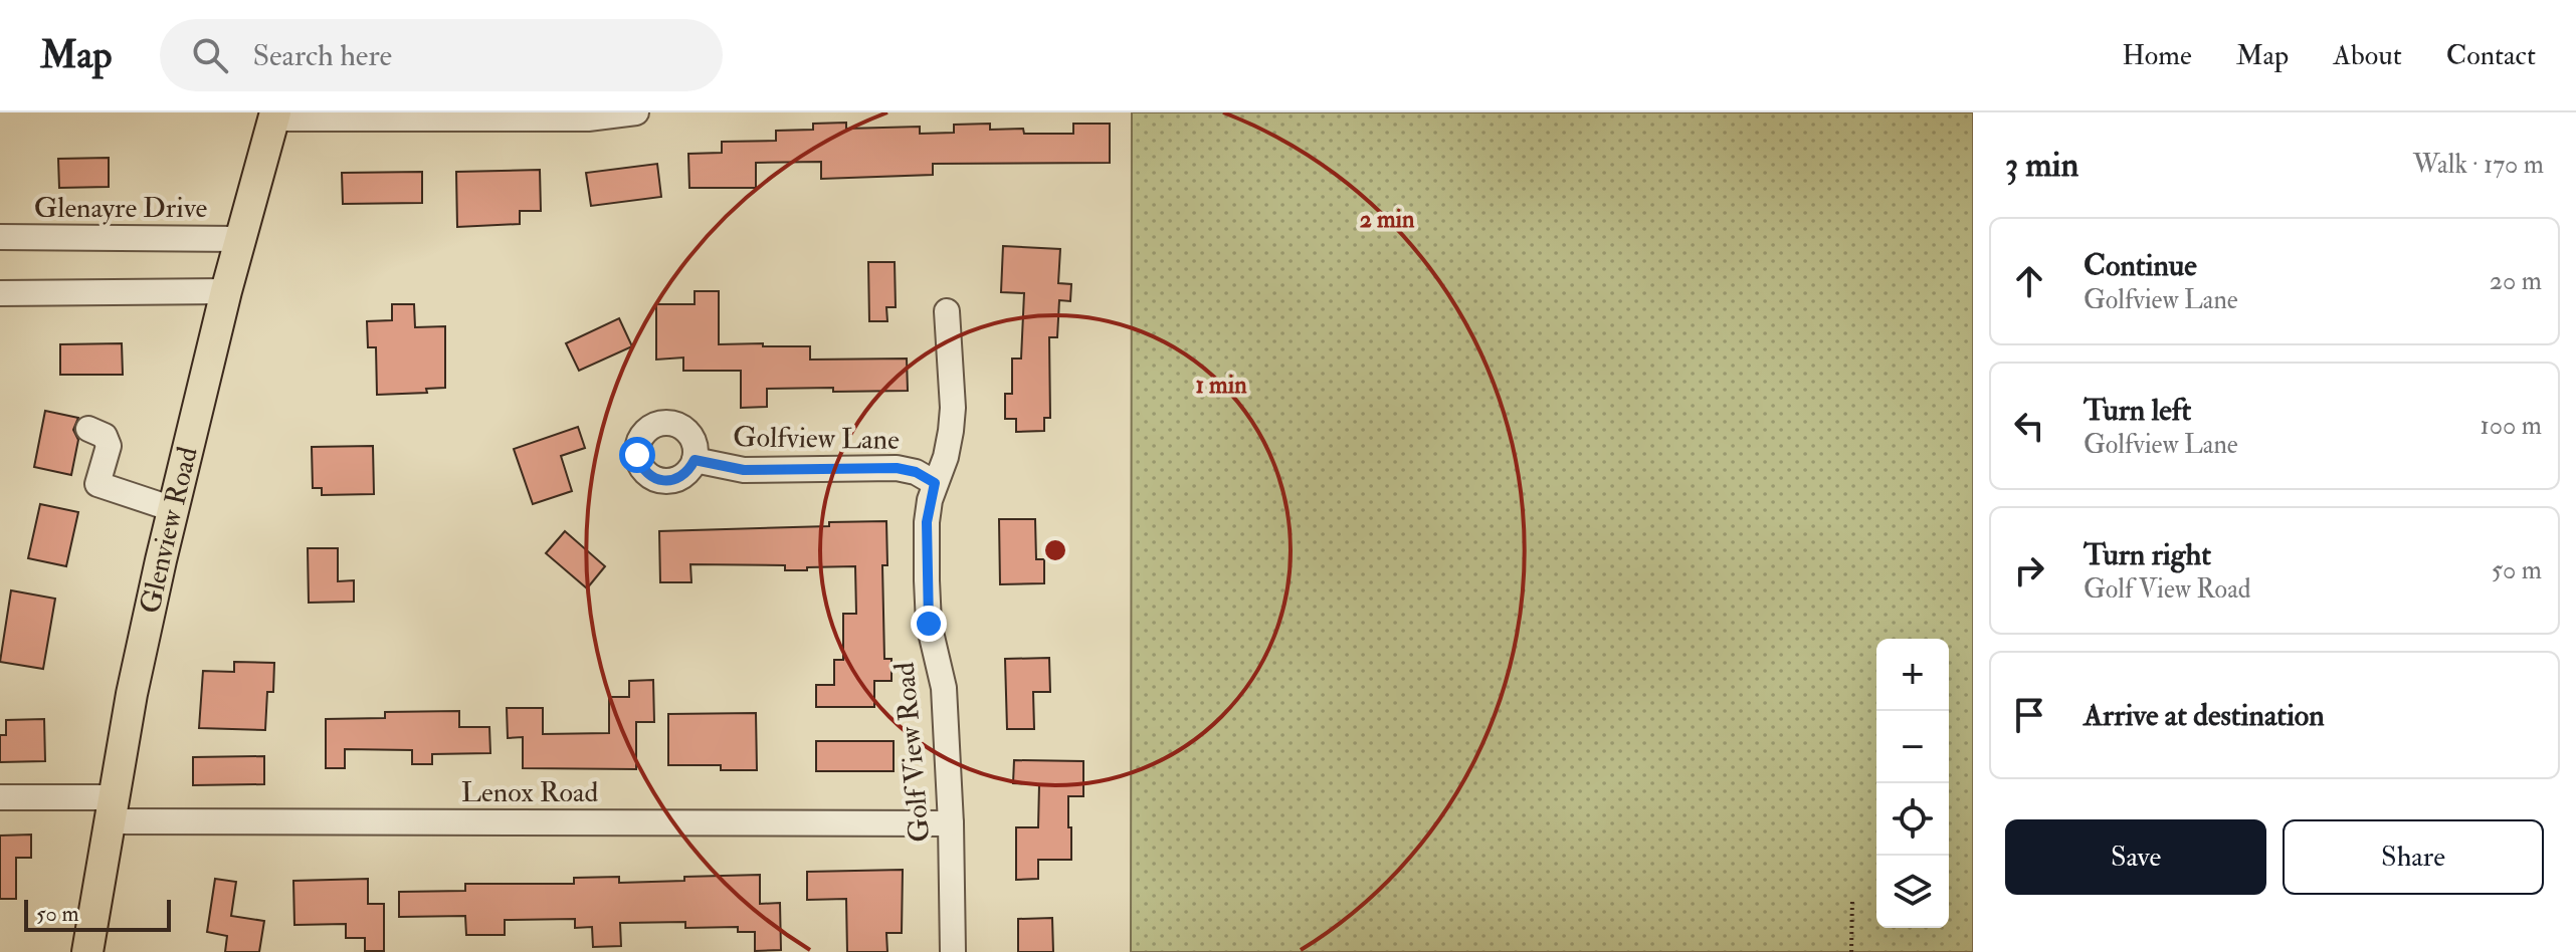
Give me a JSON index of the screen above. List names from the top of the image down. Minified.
{"streets":{"main road":["Glenview Road"],"street":["Glenayre Drive","Golfview Lane","Golf View Road","Lenox Road"]},"crossings":[["Glenayre Drive","Glenview Road"],["Golfview Lane","Golf View Road"],["Glenview Road","Lenox Road"],["Golf View Road","Lenox Road"]],"scale_bar":"50 m","page":{"header":"Map","search":"Search here","nav":["Home","Map","About","Contact"],"heading":["3 min","Walk · 170 m"],"list":[["Continue","Golfview Lane","20 m"],["Turn left","Golfview Lane","100 m"],["Turn right","Golf View Road","50 m"],"Arrive at destination"],"map_buttons":["+","−"],"buttons":["Save","Share"],"scale":"50 m"},"rings":["2 min","1 min"]}
